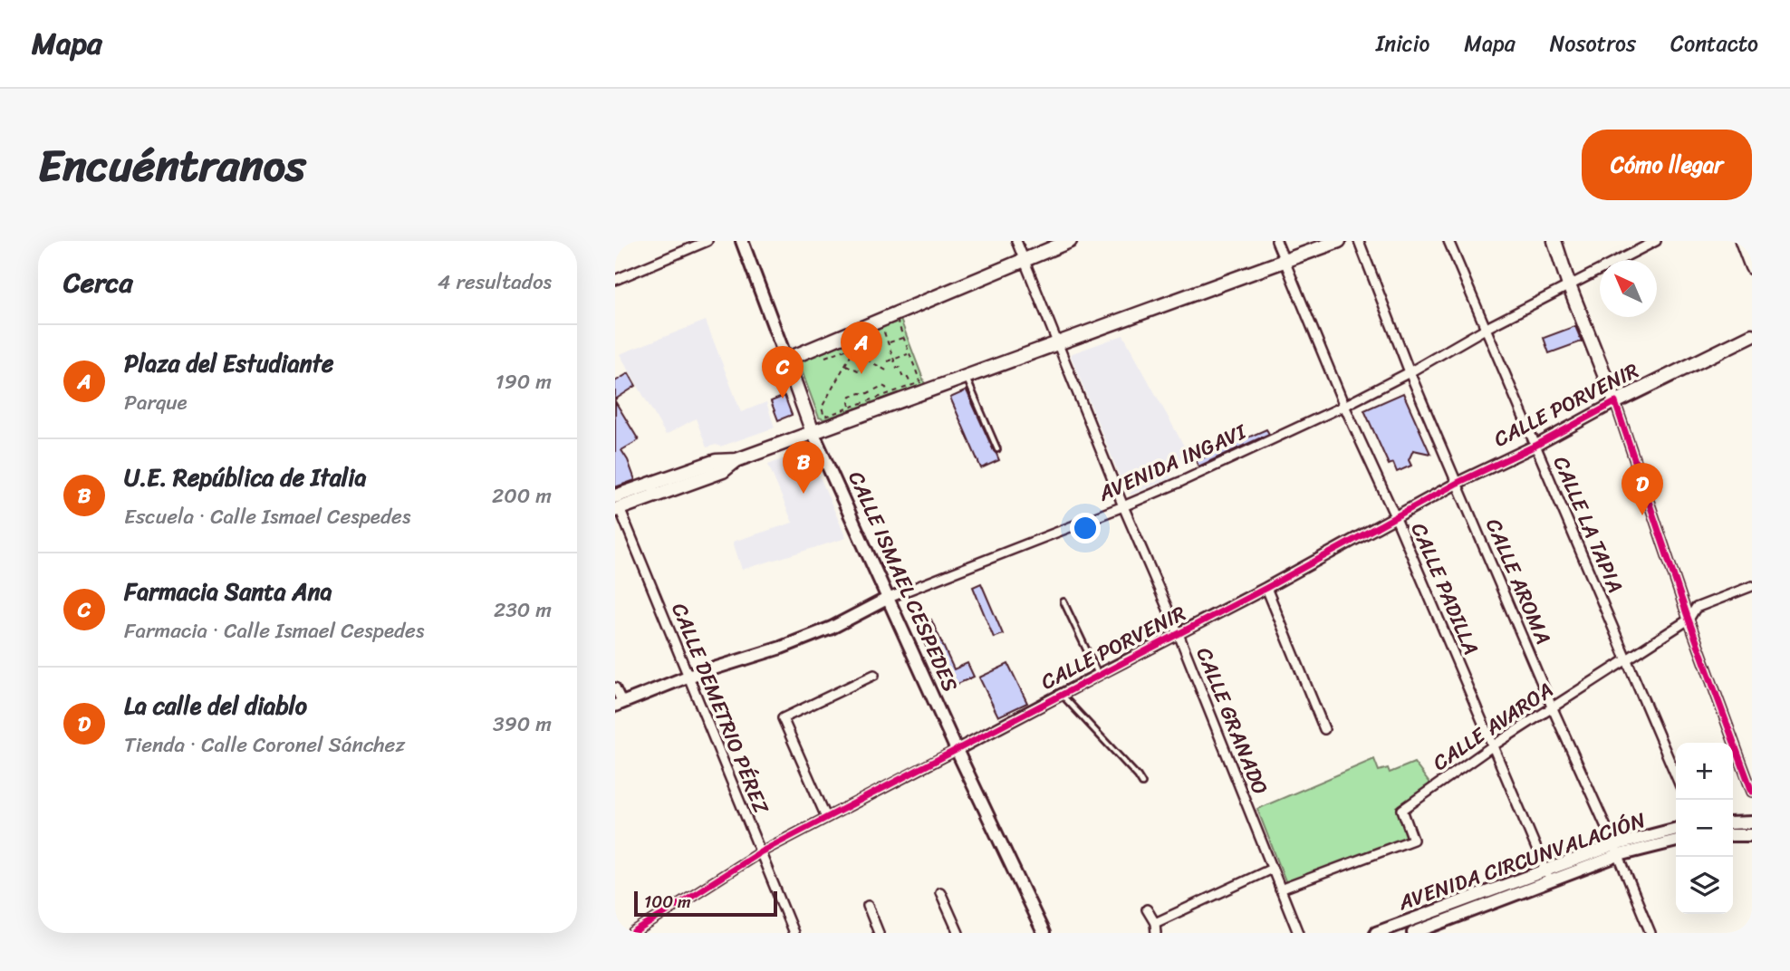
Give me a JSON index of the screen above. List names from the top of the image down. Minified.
{"streets":{"main road":["CALLE PORVENIR","AVENIDA INGAVI","CALLE ISMAEL CESPEDES","AVENIDA CIRCUNVALACIÓN"],"street":["CALLE LA TAPIA","CALLE AROMA","CALLE PADILLA","CALLE DEMETRIO PÉREZ","CALLE GRANADO","CALLE AVAROA"]},"crossings":[["CALLE PORVENIR","CALLE LA TAPIA"],["CALLE PORVENIR","CALLE ISMAEL CESPEDES"],["CALLE PORVENIR","CALLE AROMA"],["CALLE PORVENIR","CALLE PADILLA"],["CALLE PORVENIR","CALLE DEMETRIO PÉREZ"],["CALLE PORVENIR","CALLE GRANADO"],["AVENIDA INGAVI","CALLE LA TAPIA"],["AVENIDA INGAVI","CALLE ISMAEL CESPEDES"],["AVENIDA INGAVI","CALLE AROMA"],["AVENIDA INGAVI","CALLE PADILLA"],["AVENIDA INGAVI","CALLE DEMETRIO PÉREZ"],["AVENIDA INGAVI","CALLE GRANADO"],["CALLE LA TAPIA","CALLE AVAROA"],["CALLE AROMA","CALLE AVAROA"],["CALLE AROMA","AVENIDA CIRCUNVALACIÓN"],["CALLE PADILLA","CALLE AVAROA"],["CALLE PADILLA","AVENIDA CIRCUNVALACIÓN"],["CALLE GRANADO","CALLE AVAROA"]],"scale_bar":"100 m","north":"top left","page":{"header":"Mapa","nav":["Inicio","Mapa","Nosotros","Contacto"],"title":"Encuéntranos","buttons":"Cómo llegar","heading":["Cerca","4 resultados"],"pins":["A","C","B","D"],"list":[{"mark":"A","name":"Plaza del Estudiante","note":"Parque","value":"190 m"},{"mark":"B","name":"U.E. República de Italia","note":"Escuela · Calle Ismael Cespedes","value":"200 m"},{"mark":"C","name":"Farmacia Santa Ana","note":"Farmacia · Calle Ismael Cespedes","value":"230 m"},{"mark":"D","name":"La calle del diablo","note":"Tienda · Calle Coronel Sánchez","value":"390 m"}],"map_buttons":["+","−"],"scale":"100 m"}}
